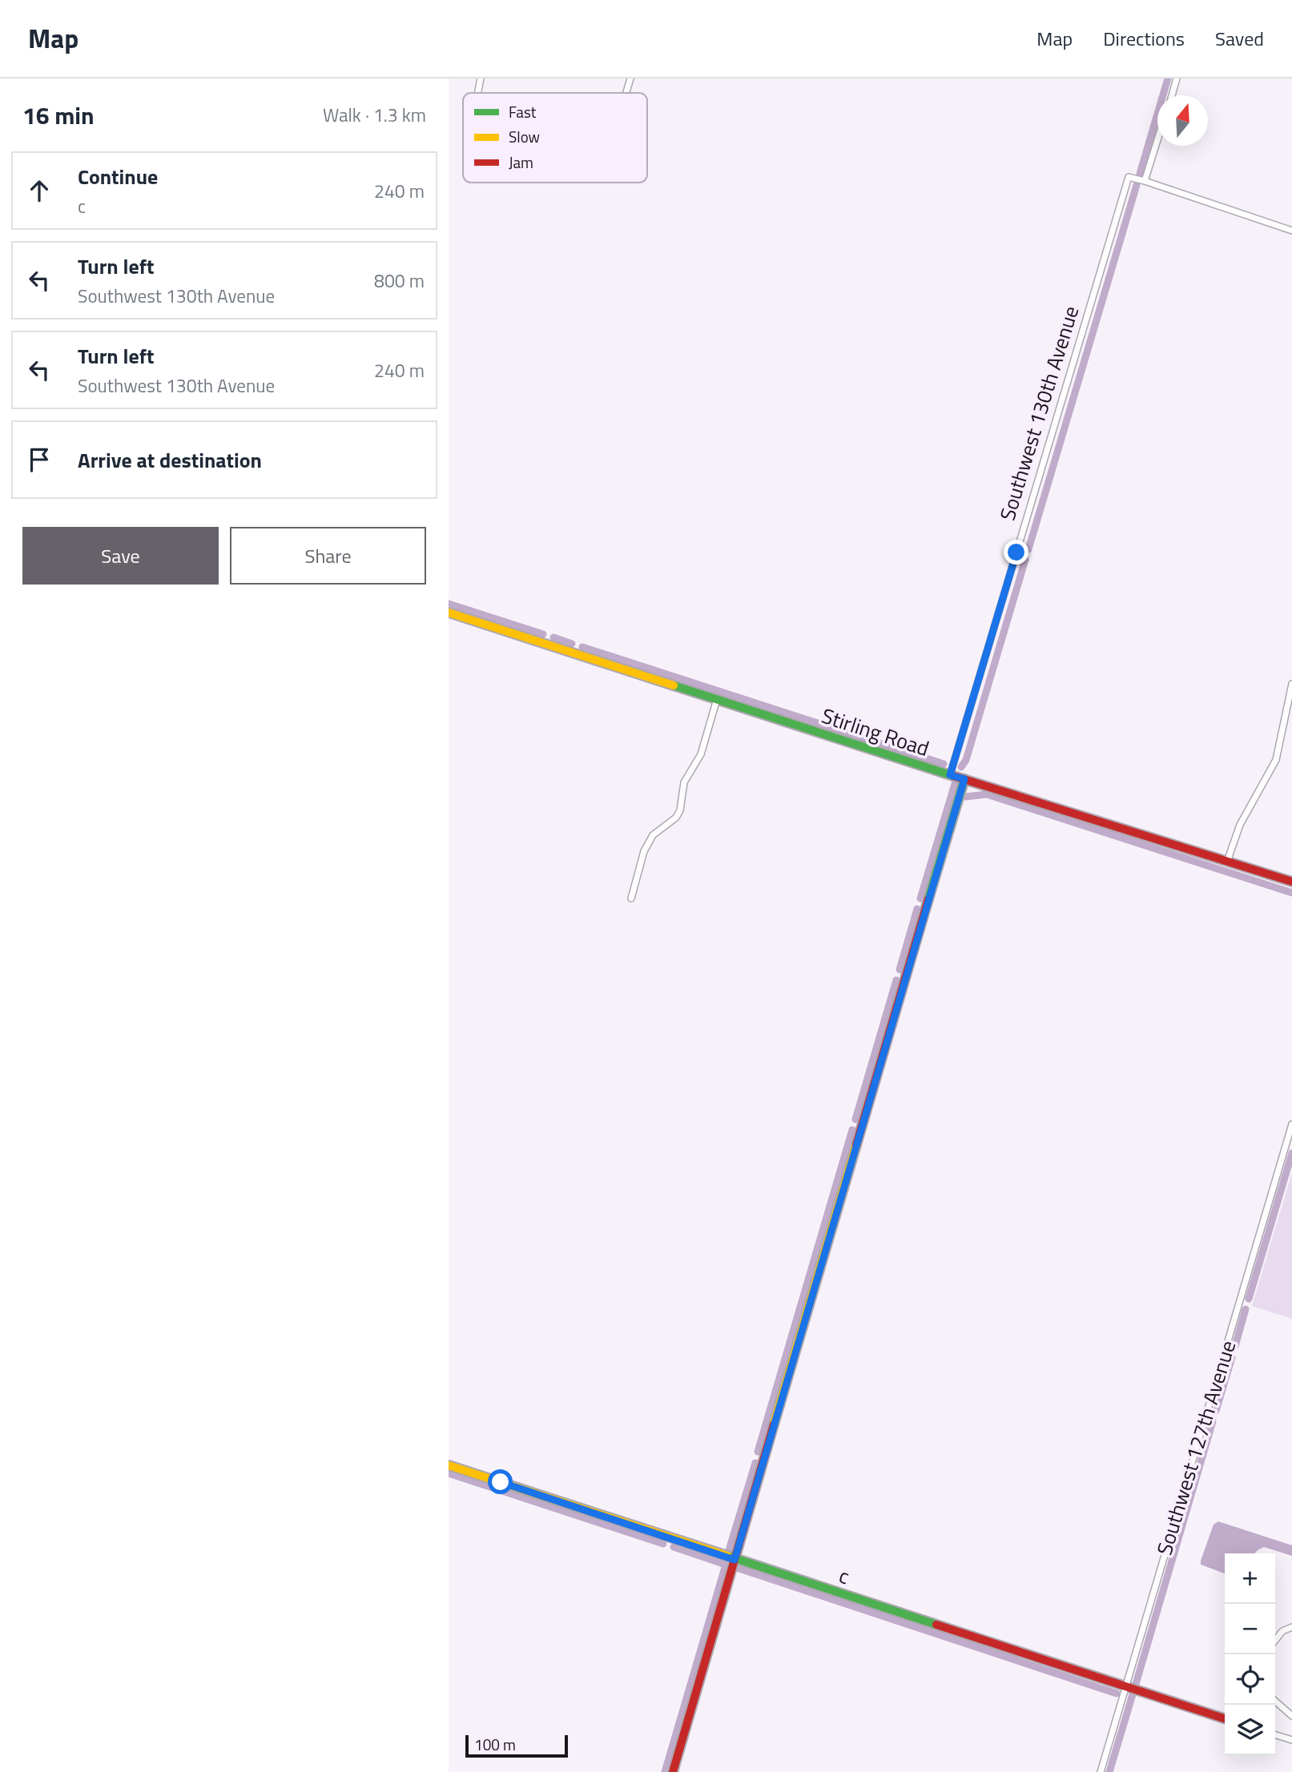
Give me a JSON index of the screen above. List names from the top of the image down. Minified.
{"streets":{"street":["Southwest 130th Avenue","Stirling Road","Southwest 127th Avenue","c"]},"crossings":[["Southwest 130th Avenue","Stirling Road"],["Southwest 127th Avenue","c"]],"legend":["Fast","Slow","Jam"],"scale_bar":"100 m","north":"top","page":{"header":"Map","nav":["Map","Directions","Saved"],"heading":["16 min","Walk · 1.3 km"],"list":[["Continue","c","240 m"],["Turn left","Southwest 130th Avenue","800 m"],["Turn left","Southwest 130th Avenue","240 m"],"Arrive at destination"],"buttons":["Save","Share"],"map_buttons":["+","−"],"scale":"100 m"}}
